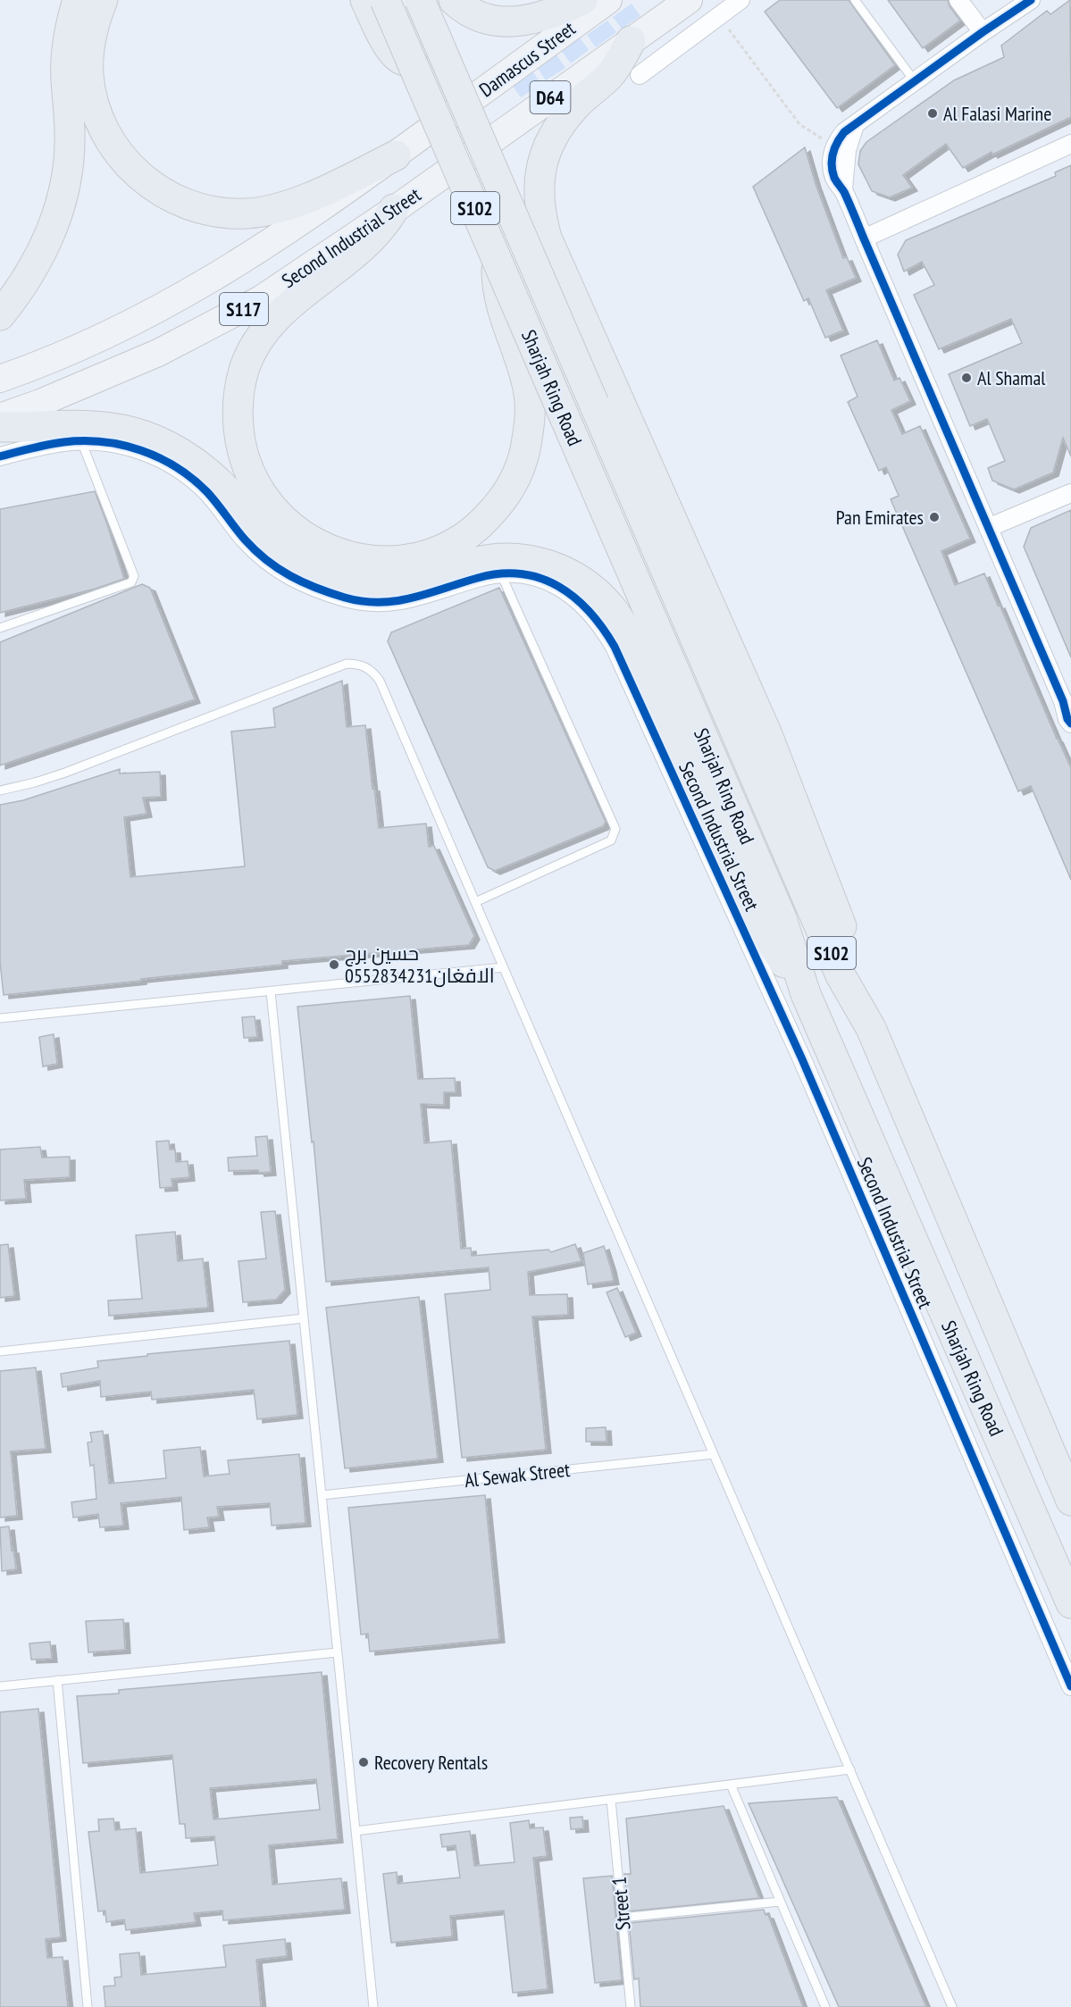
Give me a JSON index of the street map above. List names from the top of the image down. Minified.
{"streets":{"highway":["S102","Sharjah Ring Road"],"main road":["Damascus Street","D64","Second Industrial Street","S117"],"lane":["Al Sewak Street","Street 1"]},"crossings":[["Damascus Street","Second Industrial Street"],["D64","Second Industrial Street"]],"places":["Al Falasi Marine","Al Shamal","Pan Emirates","حسين برج الافغان0552834231","Recovery Rentals"]}
